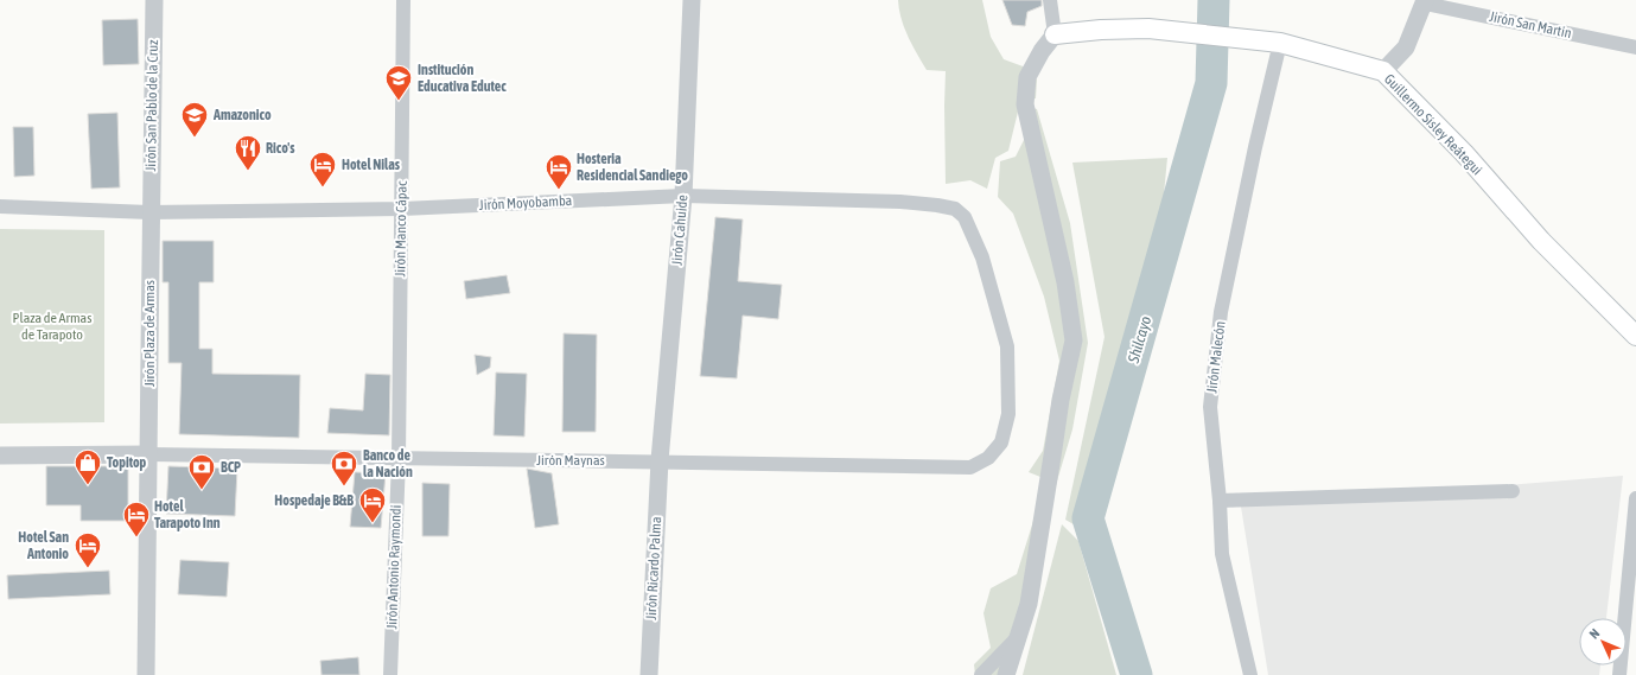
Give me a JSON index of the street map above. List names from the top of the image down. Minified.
{"streets":{"main road":["Guillermo Sisley Reátegui"],"street":["Jirón San Martin","Jirón San Pablo de la Cruz","Jirón Moyobamba","Jirón Manco Cápac","Jirón Cahuide","Jirón Plaza de Armas","Jirón Malecón","Jirón Maynas","Jirón Antonio Raymondi","Jirón Ricardo Palma"]},"crossings":[["Jirón San Pablo de la Cruz","Jirón Moyobamba"],["Jirón San Pablo de la Cruz","Jirón Plaza de Armas"],["Guillermo Sisley Reátegui","Jirón Malecón"],["Jirón Moyobamba","Jirón Manco Cápac"],["Jirón Moyobamba","Jirón Cahuide"],["Jirón Moyobamba","Jirón Plaza de Armas"],["Jirón Moyobamba","Jirón Maynas"],["Jirón Manco Cápac","Jirón Maynas"],["Jirón Manco Cápac","Jirón Antonio Raymondi"],["Jirón Cahuide","Jirón Maynas"],["Jirón Cahuide","Jirón Ricardo Palma"],["Jirón Plaza de Armas","Jirón Maynas"],["Jirón Maynas","Jirón Antonio Raymondi"],["Jirón Maynas","Jirón Ricardo Palma"]],"water":["Shilcayo"],"parks":["Plaza de Armas de Tarapoto"],"places":{"school or university":["Institución Educativa Edutec","Amazonico"],"restaurant":["Rico's"],"hotel":["Hotel Nilas","Hosteria Residencial Sandiego","Hospedaje B&B","Hotel Tarapoto Inn","Hotel San Antonio"],"shop":["Topitop"],"bank":["Banco de la Nación","BCP"]},"north":"top left"}
